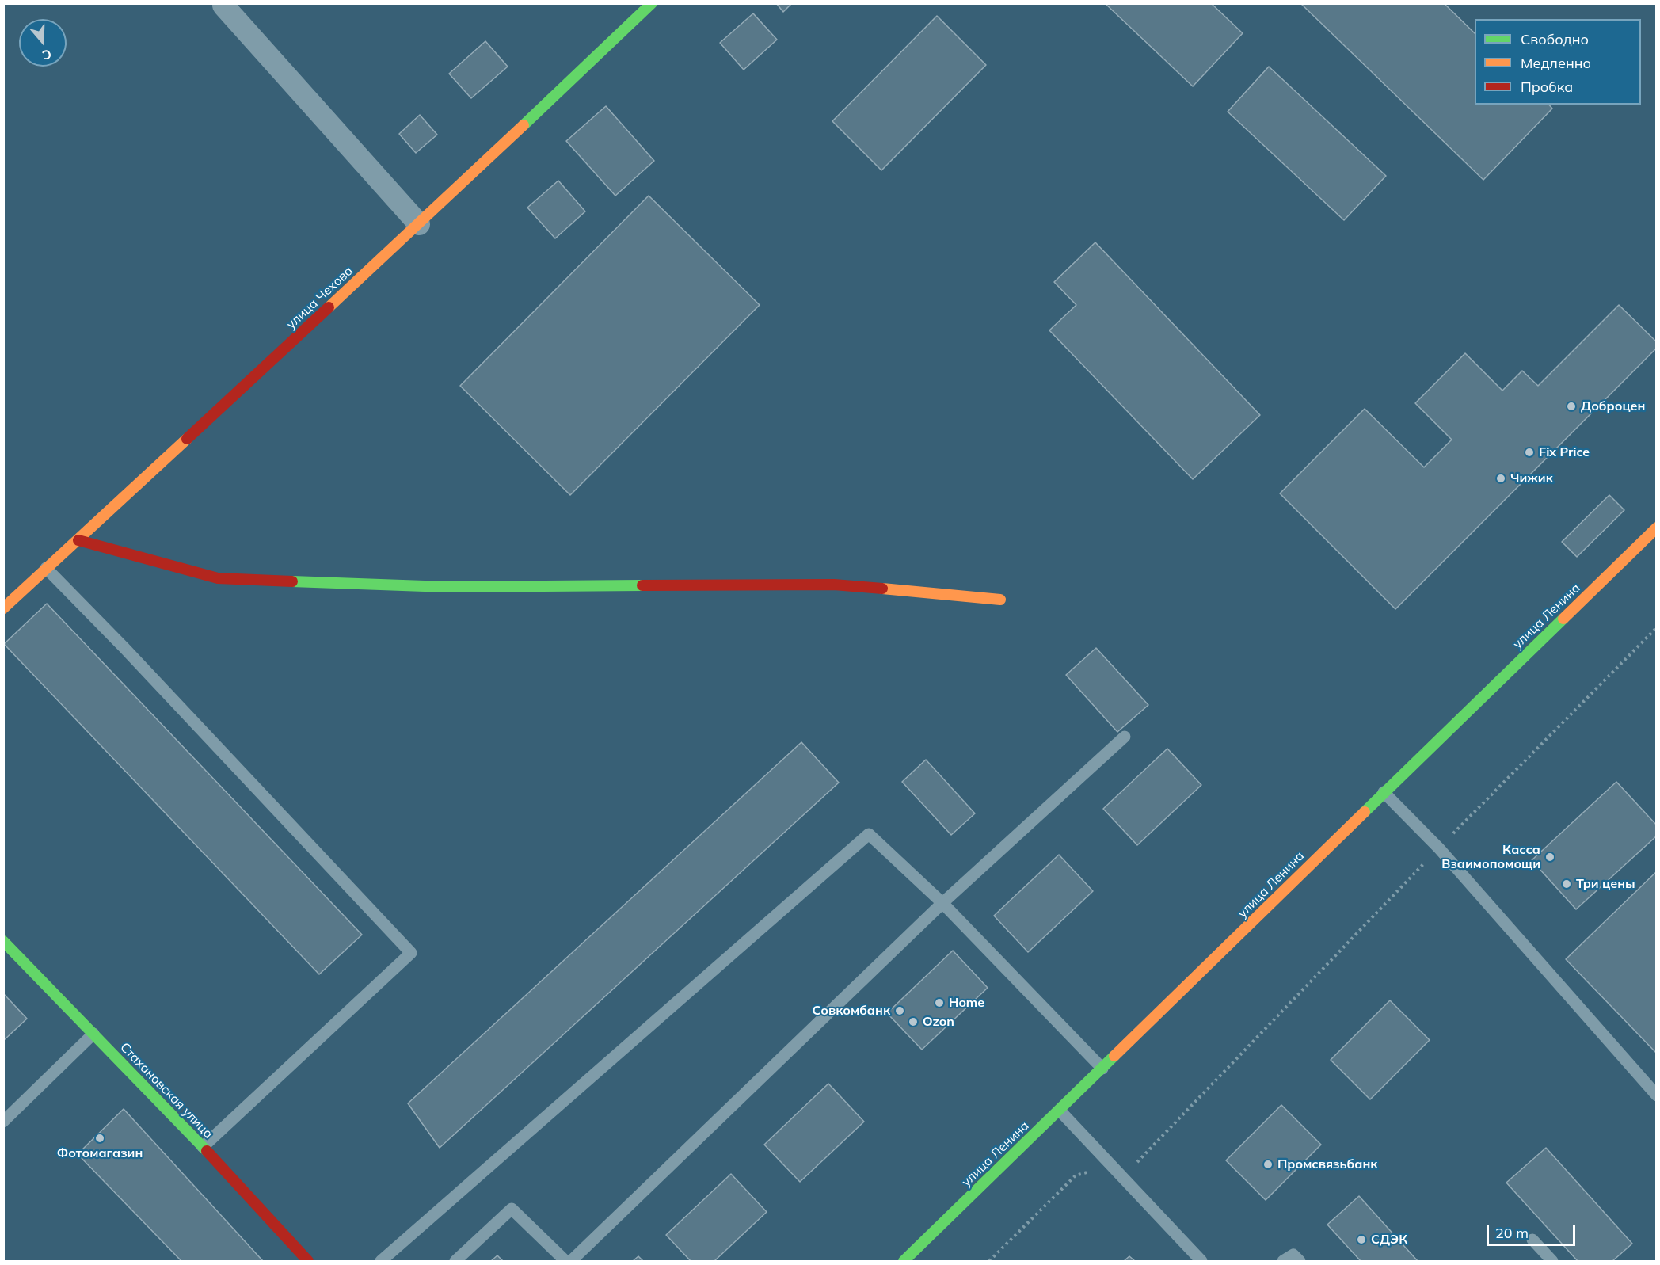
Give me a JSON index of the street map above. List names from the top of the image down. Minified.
{"streets":{"street":["улица Чехова","улица Ленина","Стахановская улица"]},"places":["Доброцен","Fix Price","Чижик","Касса Взаимопомощи","Три цены","Home","Совкомбанк","Ozon","Фотомагазин","Промсвязьбанк","СДЭК"],"legend":["Свободно","Медленно","Пробка"],"scale_bar":"20 m","north":"bottom"}
